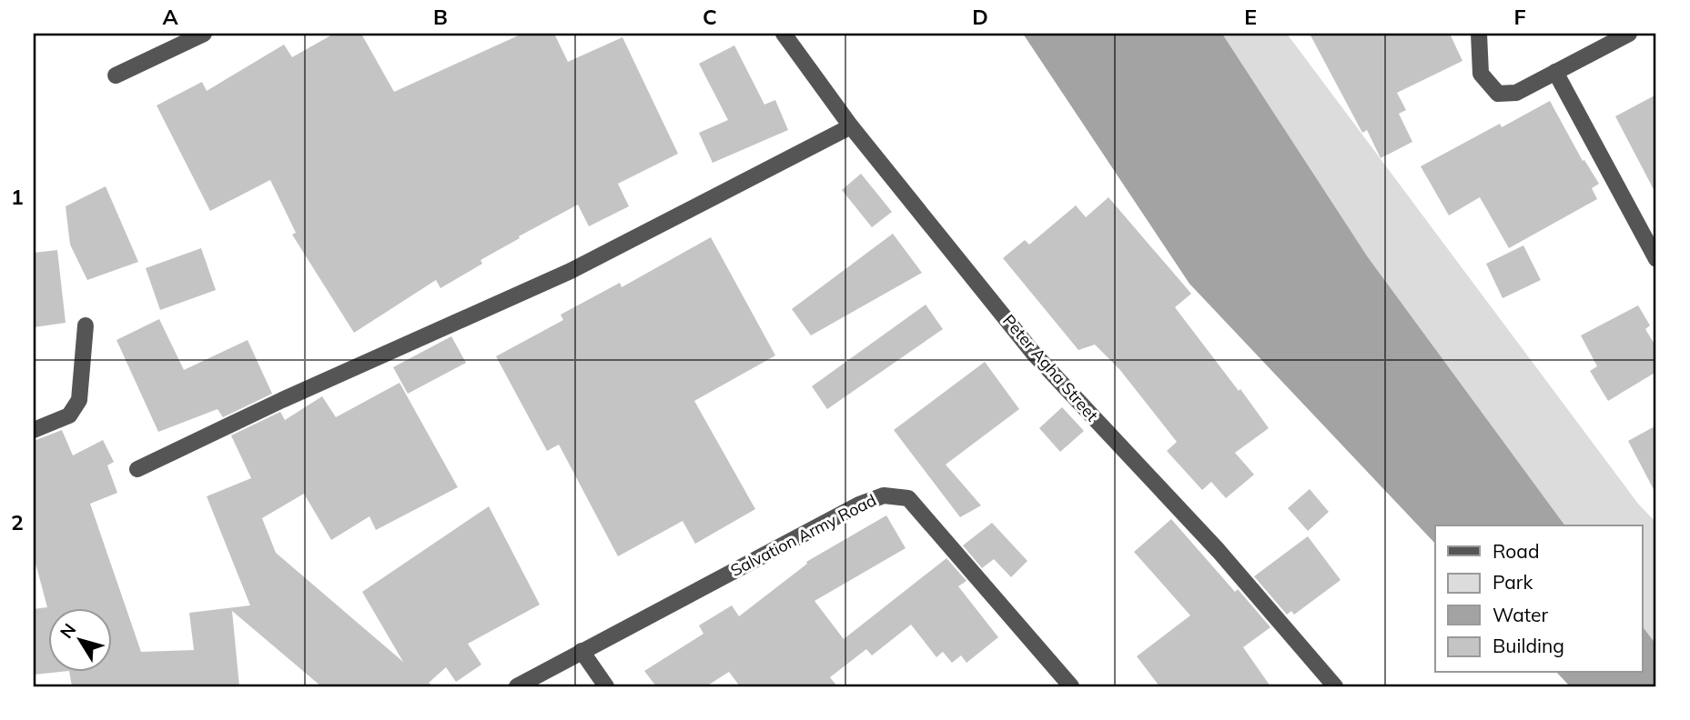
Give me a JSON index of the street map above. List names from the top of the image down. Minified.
{"streets":{"street":["Peter Agha Street","Salvation Army Road"]},"legend":["Road","Park","Water","Building"],"north":"top left","grid":{"columns":["A","B","C","D","E","F"],"rows":["1","2"]}}
